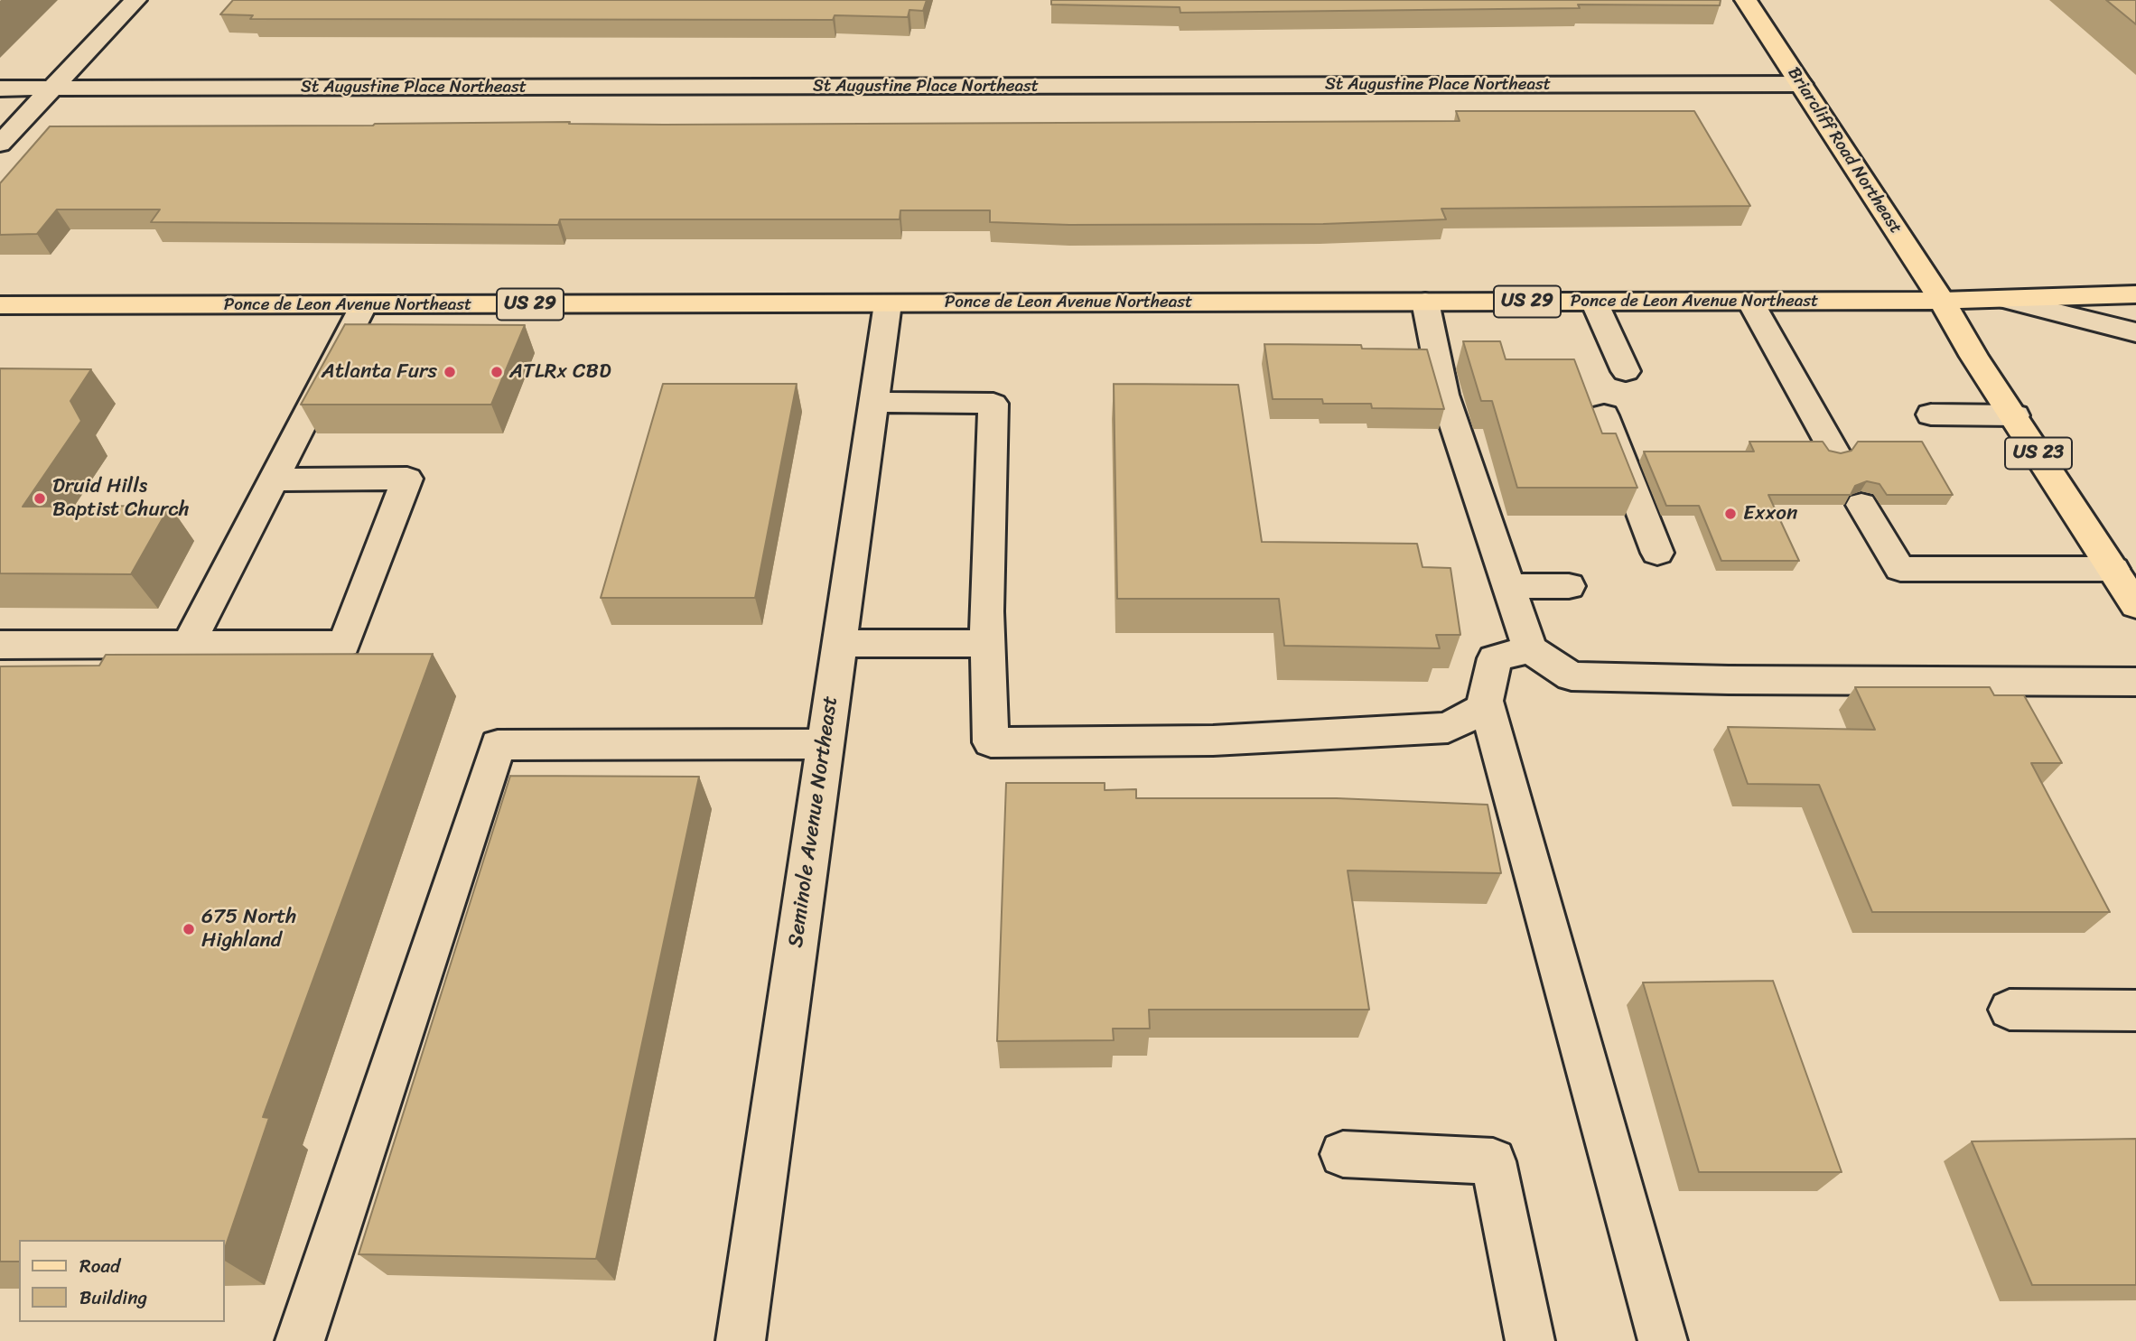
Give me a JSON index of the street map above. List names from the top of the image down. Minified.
{"streets":{"main road":["Briarcliff Road Northeast","US 29","Ponce de Leon Avenue Northeast","US 23"],"street":["St Augustine Place Northeast","Seminole Avenue Northeast"]},"crossings":[["St Augustine Place Northeast","Briarcliff Road Northeast"],["Briarcliff Road Northeast","Ponce de Leon Avenue Northeast"],["Briarcliff Road Northeast","US 23"],["Ponce de Leon Avenue Northeast","US 23"],["Ponce de Leon Avenue Northeast","Seminole Avenue Northeast"]],"places":["Atlanta Furs","ATLRx CBD","Druid Hills Baptist Church","Exxon","675 North Highland"],"legend":["Road","Building"]}
